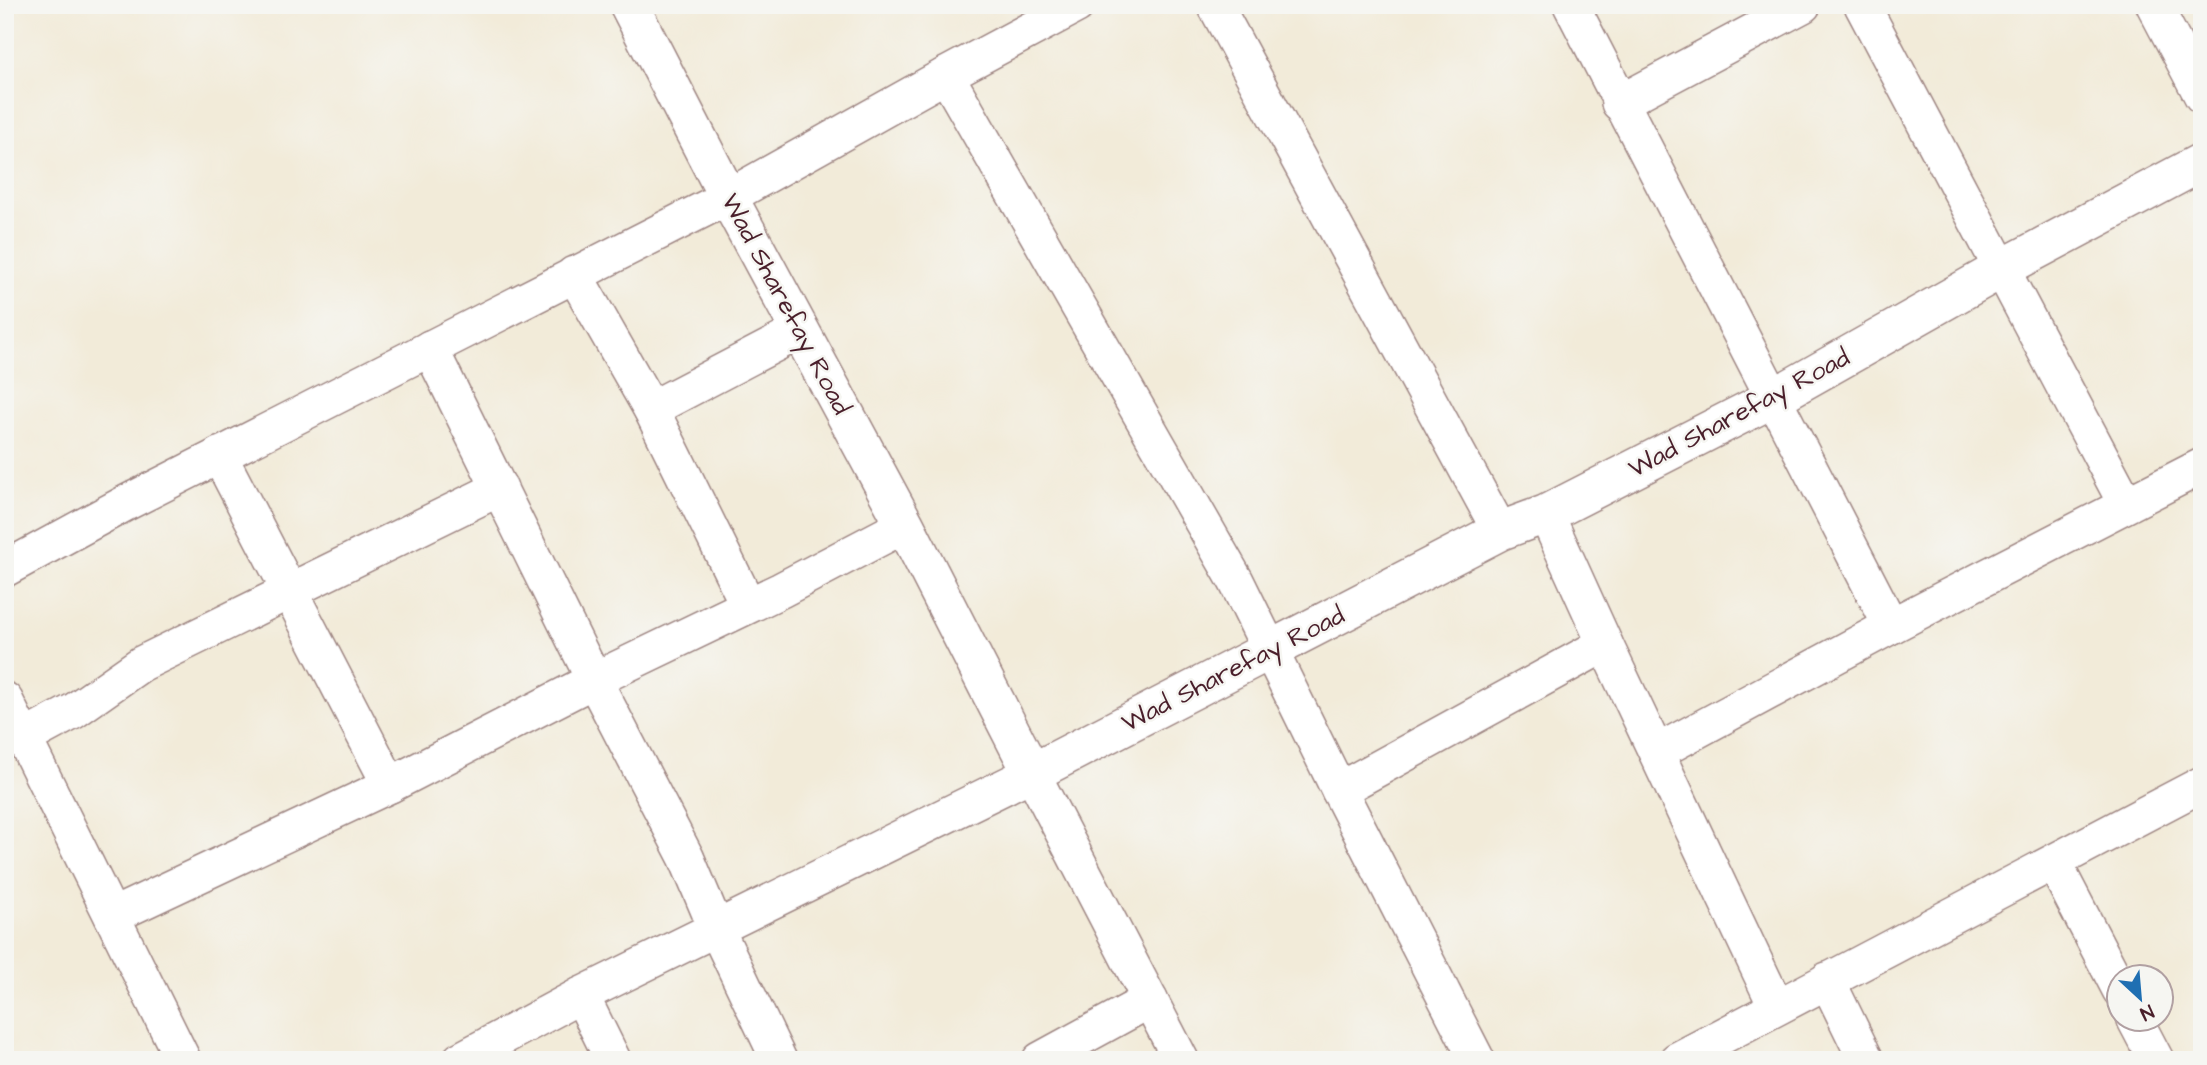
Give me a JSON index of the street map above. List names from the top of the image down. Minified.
{"streets":{"main road":["Wad Sharefay Road"]},"north":"bottom right"}
